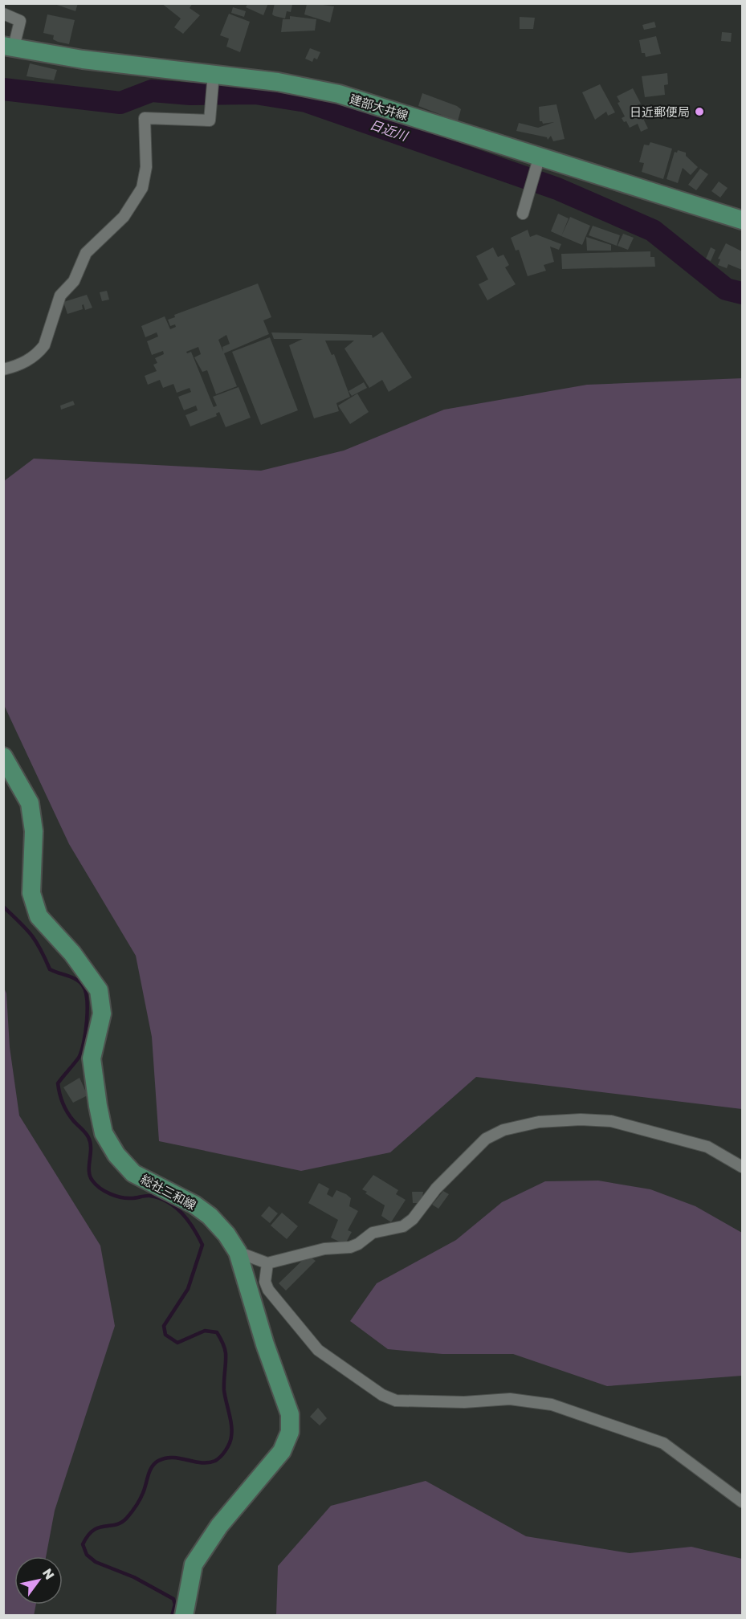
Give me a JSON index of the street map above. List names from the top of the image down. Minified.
{"streets":{"main road":["建部大井線","総社三和線"]},"water":["日近川"],"places":["日近郵便局"],"north":"top right"}
